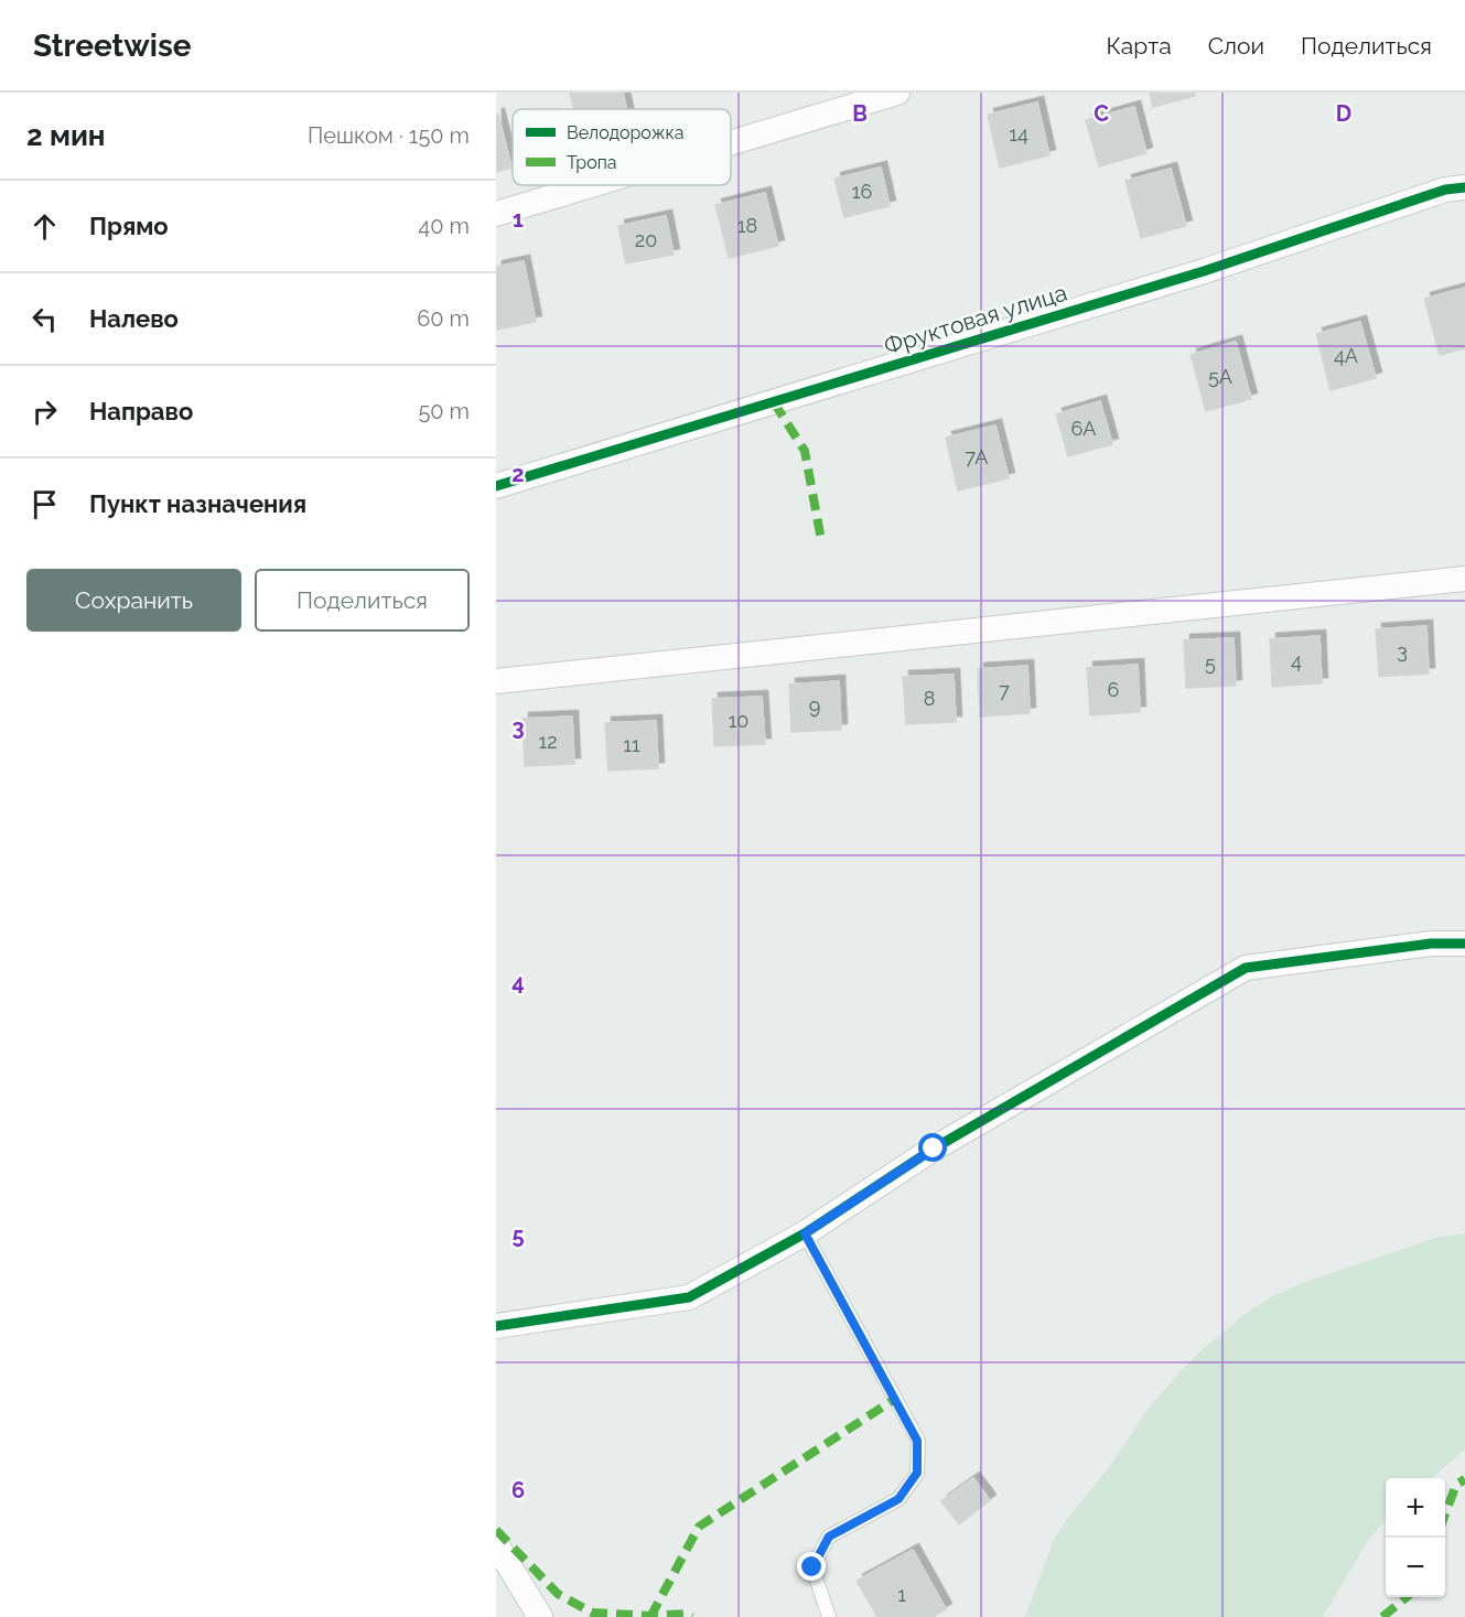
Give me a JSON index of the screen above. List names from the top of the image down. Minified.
{"streets":{"street":["Фруктовая улица"]},"house_numbers":["14","16","18","20","4А","5А","6А","7А","3","4","5","6","7","8","9","10","12","11","1"],"legend":["Велодорожка","Тропа"],"page":{"header":"Streetwise","nav":["Карта","Слои","Поделиться"],"heading":["2 мин","Пешком · 150 m"],"list":[["Прямо","40 m"],["Налево","60 m"],["Направо","50 m"],"Пункт назначения"],"buttons":["Сохранить","Поделиться"],"map_buttons":["+","−"]},"grid":{"columns":["B","C","D"],"rows":["1","2","3","4","5","6"]}}
